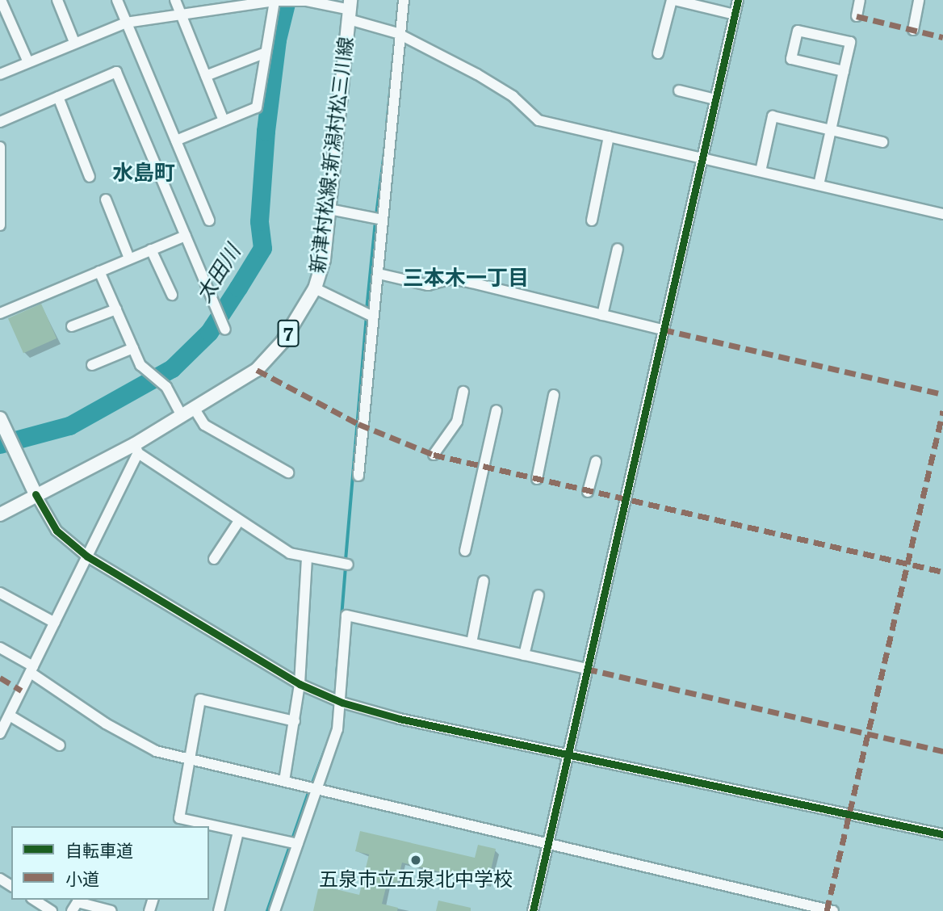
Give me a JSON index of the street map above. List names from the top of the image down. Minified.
{"streets":{"main road":["新津村松線;新潟村松三川線","7"]},"districts":["水島町","三本木一丁目"],"water":["太田川"],"places":["五泉市立五泉北中学校"],"legend":["自転車道","小道"]}
